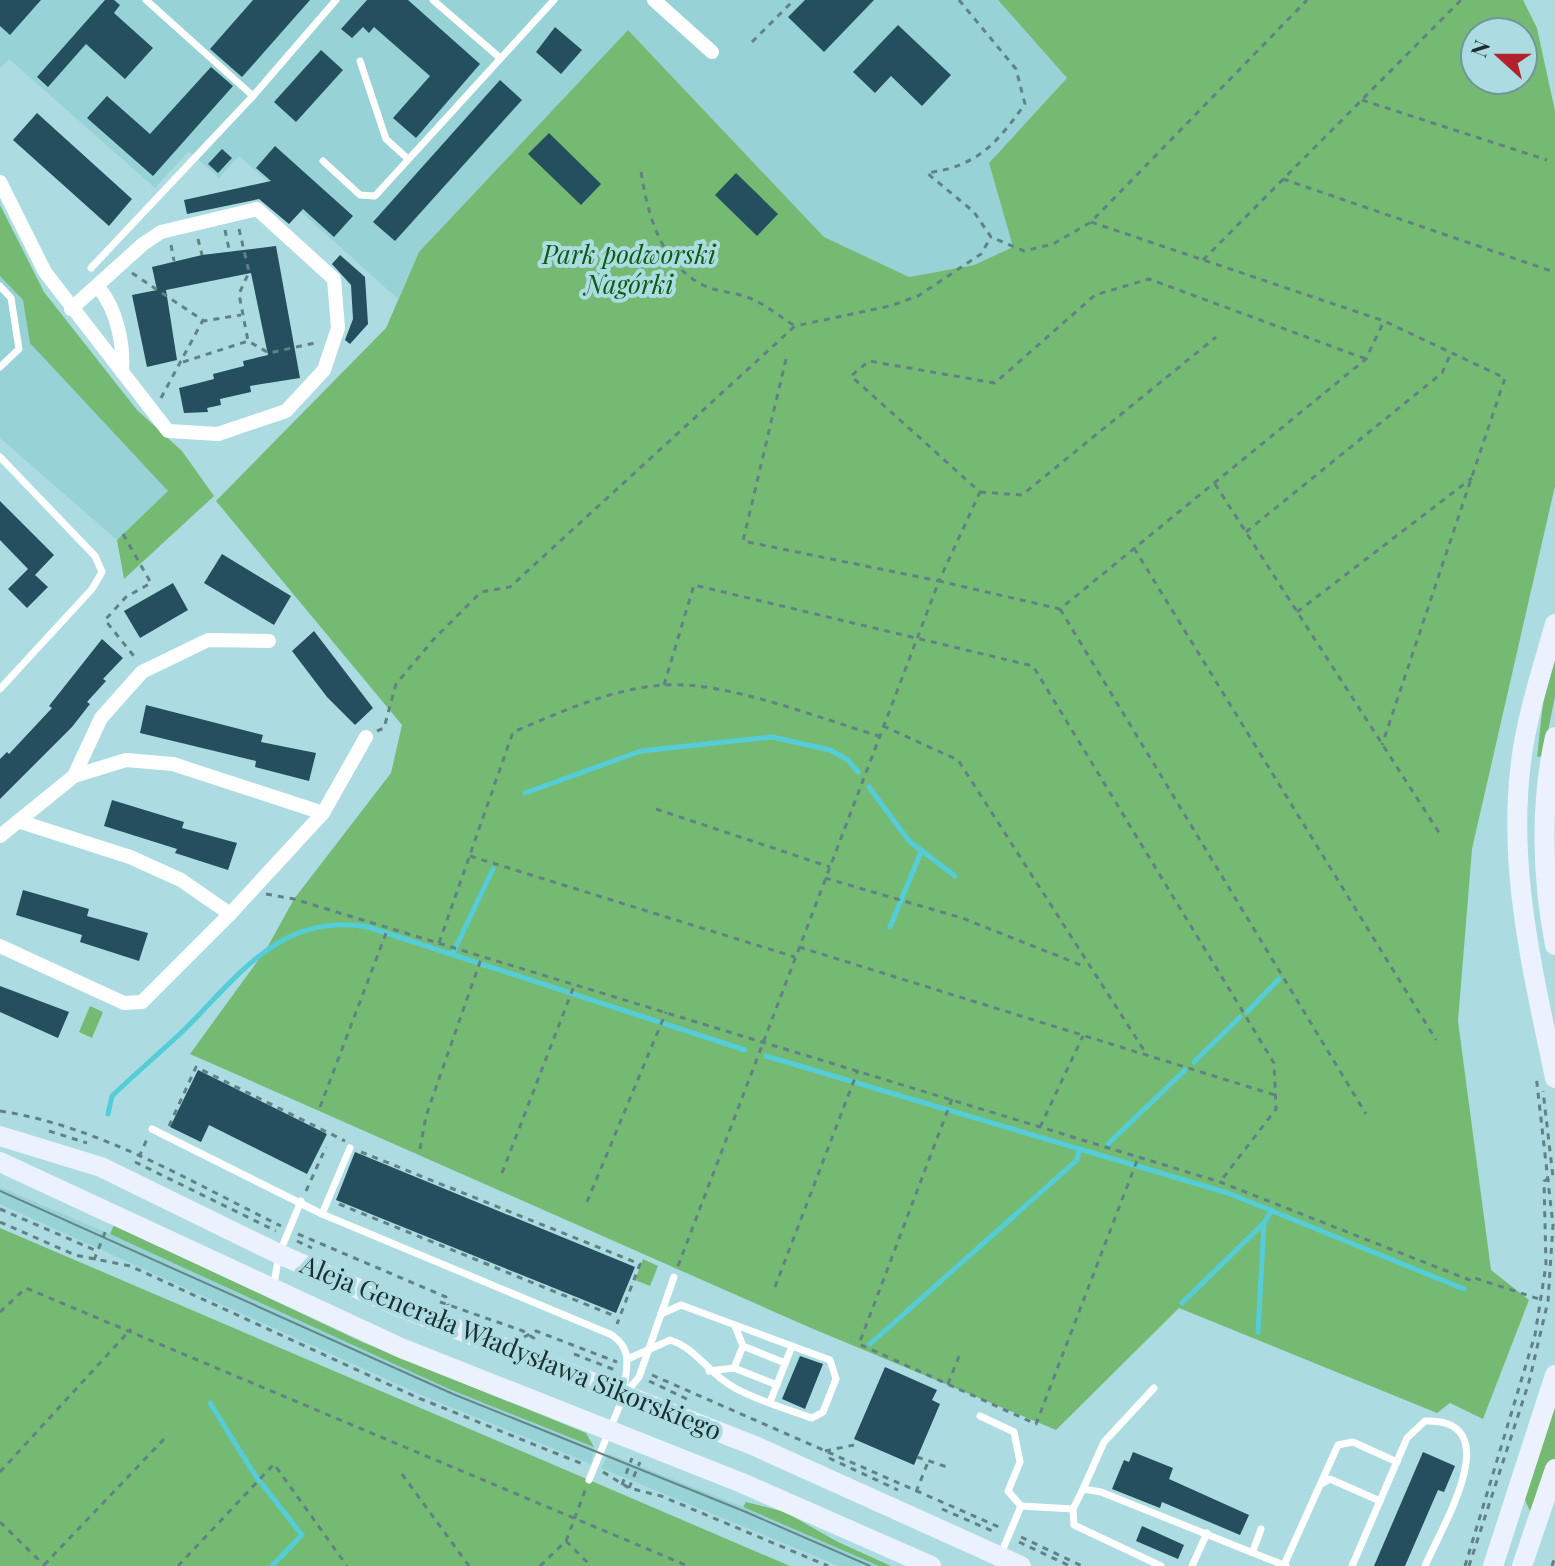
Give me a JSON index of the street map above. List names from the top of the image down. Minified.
{"streets":{"main road":["Aleja Generała Władysława Sikorskiego"]},"parks":["Park podworski Nagórki"],"north":"left"}
